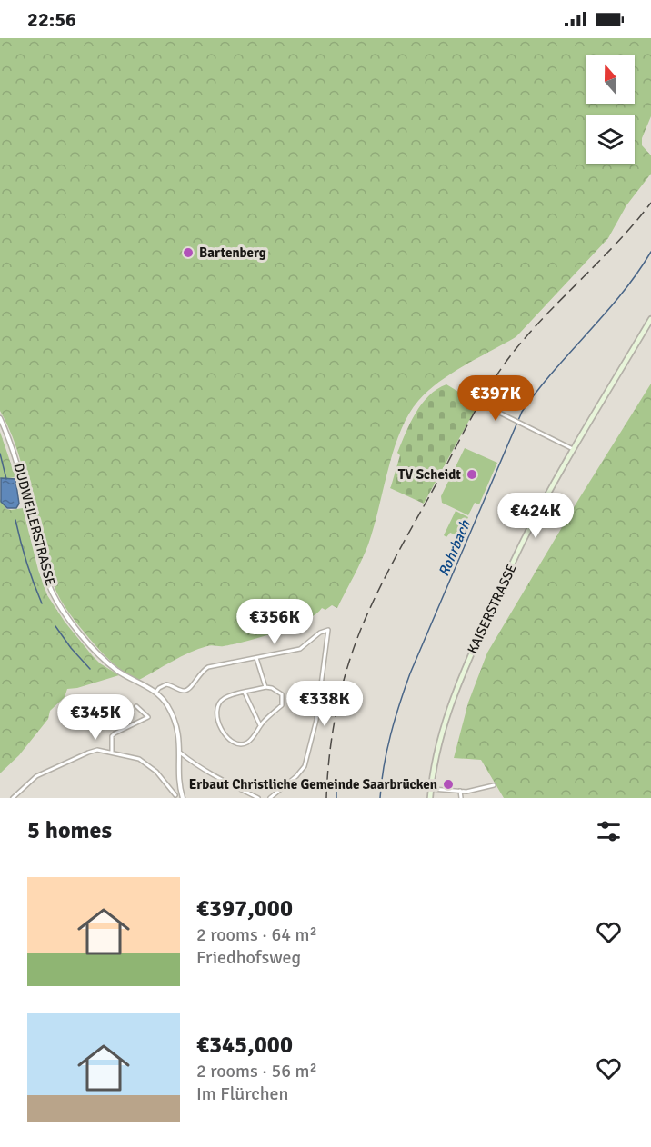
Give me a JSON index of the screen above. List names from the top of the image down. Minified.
{"streets":{"main road":["KAISERSTRASSE"],"street":["DUDWEILERSTRASSE"]},"water":["Rohrbach"],"places":["Bartenberg","TV Scheidt","Erbaut Christliche Gemeinde Saarbrücken"],"north":"top","page":{"status":"22:56","price":["€397K","€424K","€356K","€338K","€345K"],"heading":"5 homes","list":[{"name":"€397,000","note":"2 rooms · 64 m² · Friedhofsweg"},{"name":"€345,000","note":"2 rooms · 56 m² · Im Flürchen"}]}}
